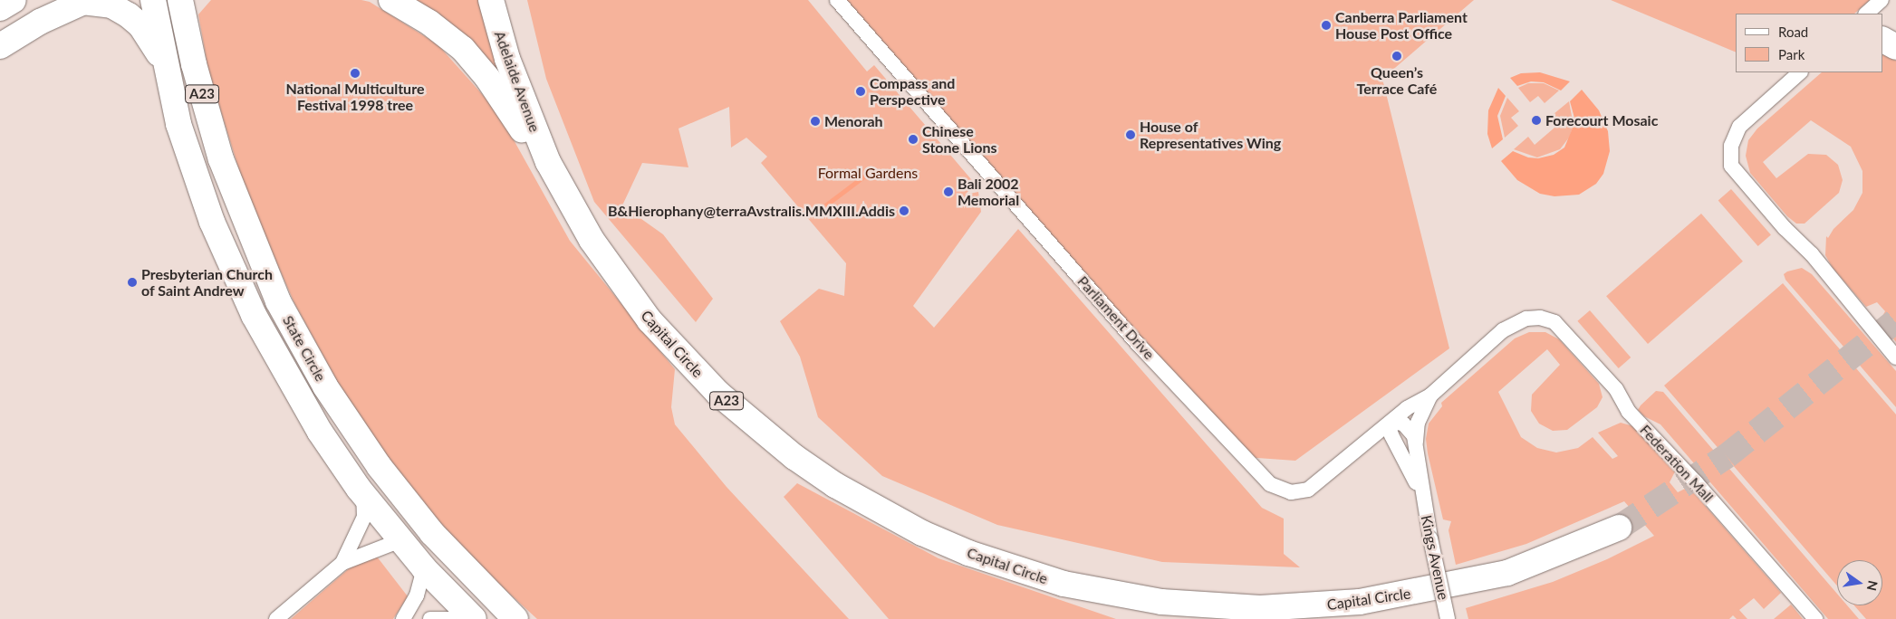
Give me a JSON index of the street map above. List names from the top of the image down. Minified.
{"streets":{"highway":["Adelaide Avenue","A23","Capital Circle","State Circle"],"street":["Parliament Drive","Federation Mall","Kings Avenue"]},"crossings":[["Adelaide Avenue","A23"],["Adelaide Avenue","Capital Circle"],["A23","Capital Circle"],["Parliament Drive","Federation Mall"],["Parliament Drive","Kings Avenue"]],"parks":["Formal Gardens"],"places":["Canberra Parliament House Post Office","Queen’s Terrace Café","National Multiculture Festival 1998 tree","Compass and Perspective","Forecourt Mosaic","Menorah","House of Representatives Wing","Chinese Stone Lions","Bali 2002 Memorial","B&Hierophany@terraAvstralis.MMXIII.Addis","Presbyterian Church of Saint Andrew"],"legend":["Road","Park"],"north":"right"}
